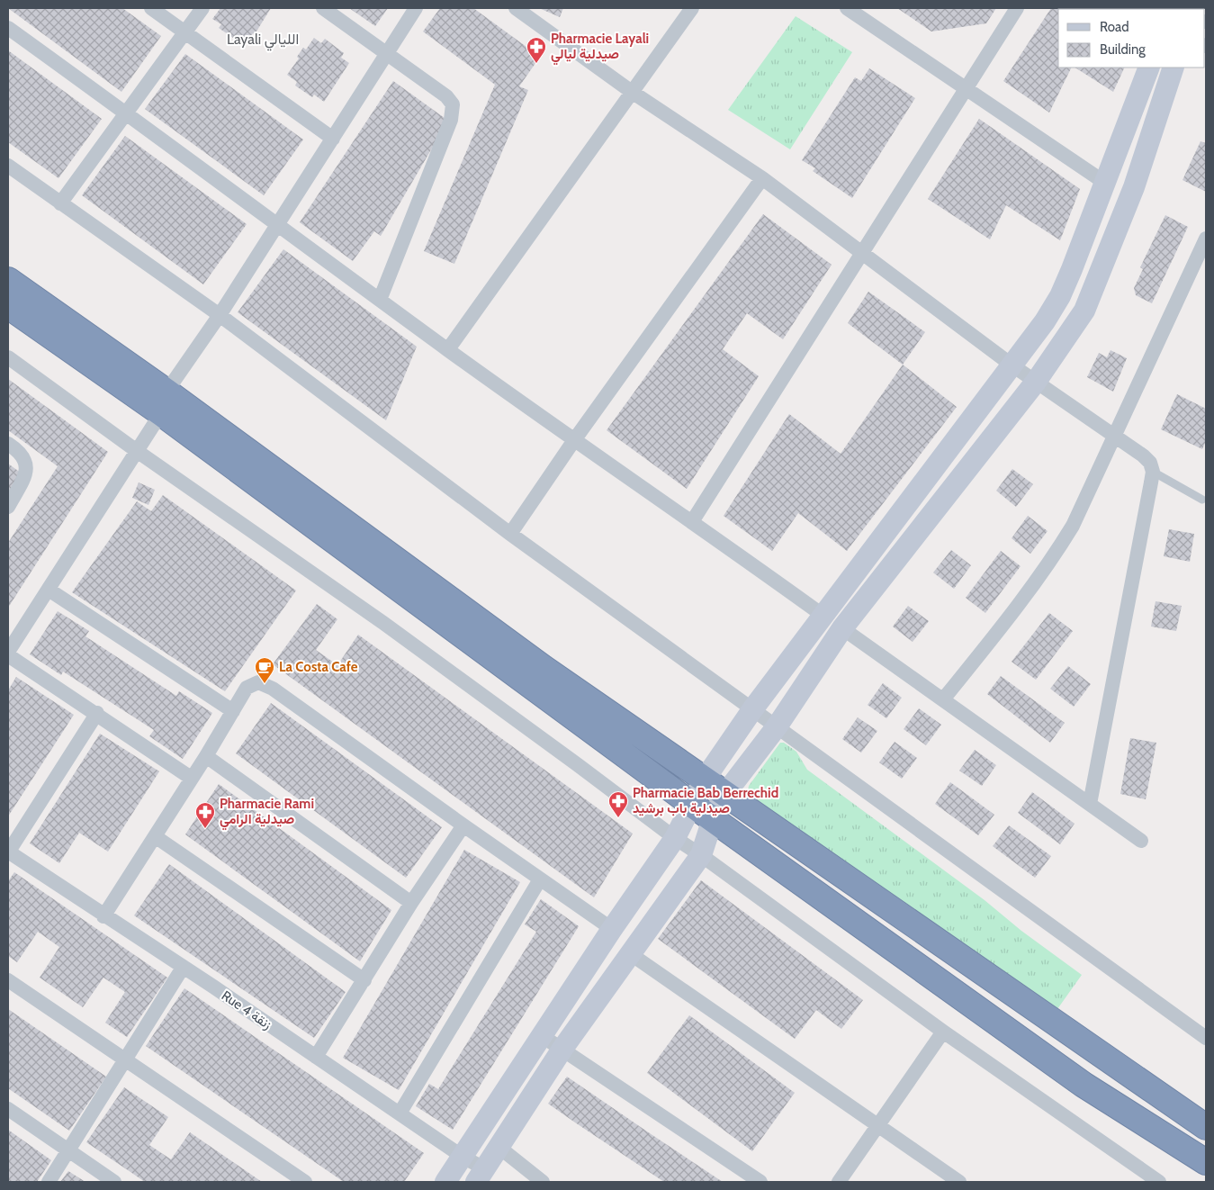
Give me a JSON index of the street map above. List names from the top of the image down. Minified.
{"streets":{"street":["Rue 4 زنقة"]},"districts":["Layali الليالي"],"places":{"pharmacy":["Pharmacie Layali صيدلية ليالي","Pharmacie Bab Berrechid صيدلية باب برشيد","Pharmacie Rami صيدلية الرامي"],"cafe":["La Costa Cafe"]},"legend":["Road","Building"]}
